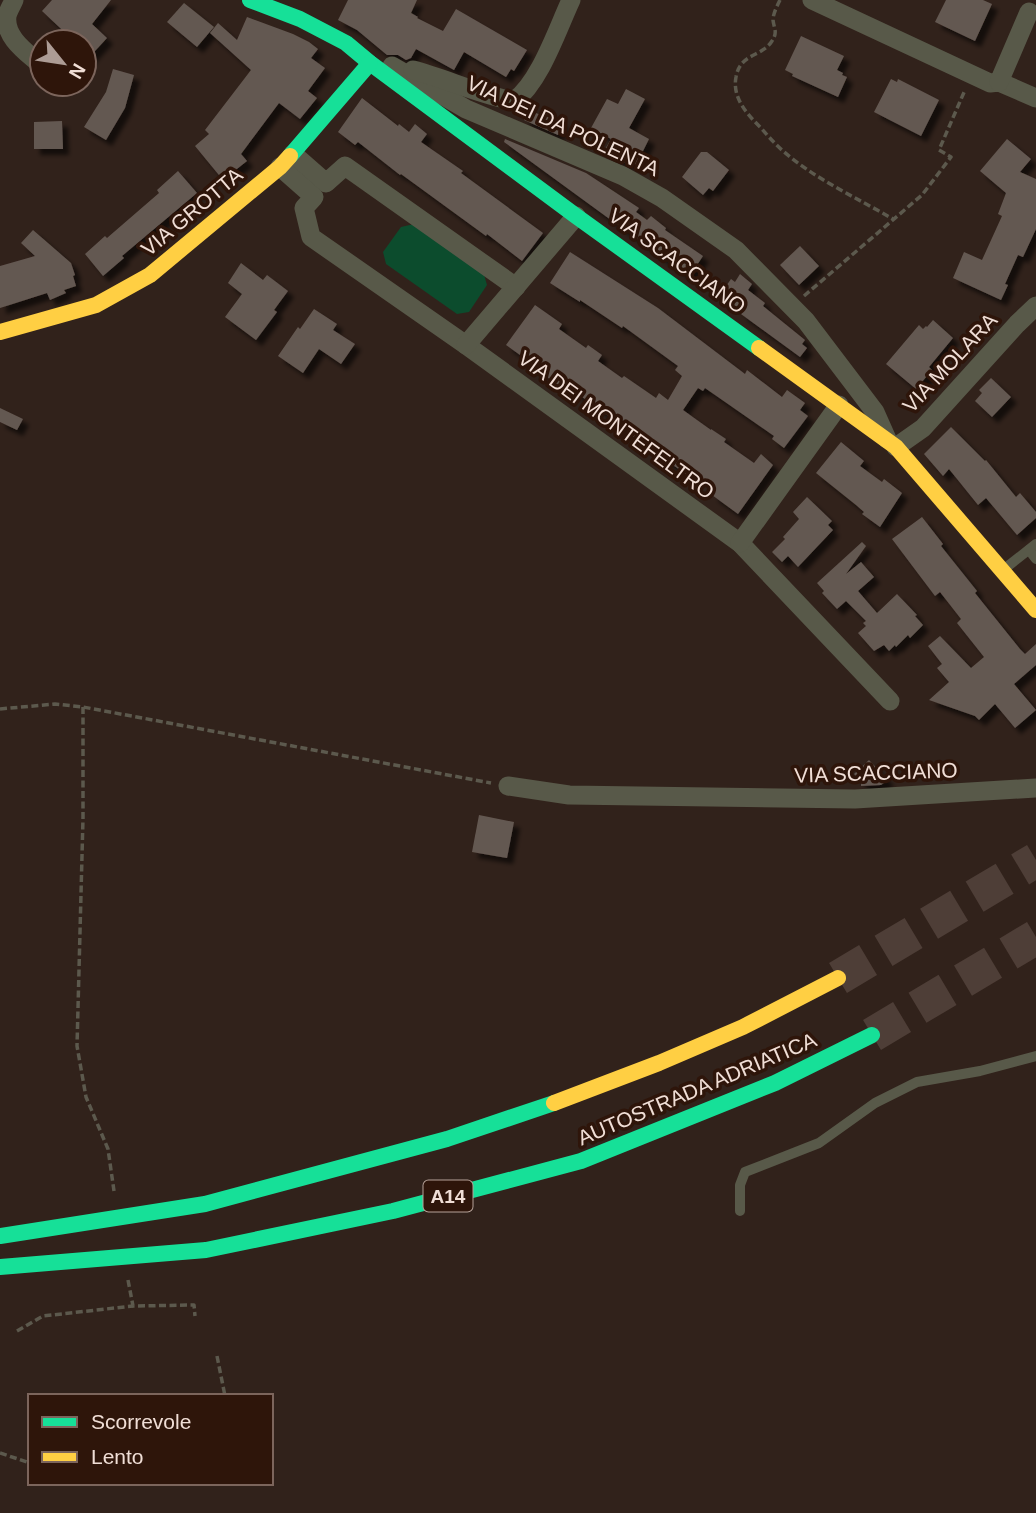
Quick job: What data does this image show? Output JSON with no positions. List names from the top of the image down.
{
  "streets": {
    "main road": [
      "VIA GROTTA",
      "VIA SCACCIANO",
      "AUTOSTRADA ADRIATICA",
      "A14"
    ],
    "street": ["VIA DEI DA POLENTA", "VIA MOLARA", "VIA DEI MONTEFELTRO"]
  },
  "crossings": [
    ["VIA DEI DA POLENTA", "VIA GROTTA"],
    ["VIA DEI DA POLENTA", "VIA SCACCIANO"],
    ["VIA DEI DA POLENTA", "VIA MOLARA"],
    ["VIA GROTTA", "VIA SCACCIANO"],
    ["VIA GROTTA", "VIA DEI MONTEFELTRO"],
    ["VIA SCACCIANO", "VIA MOLARA"]
  ],
  "legend": ["Scorrevole", "Lento"],
  "north": "bottom right"
}
